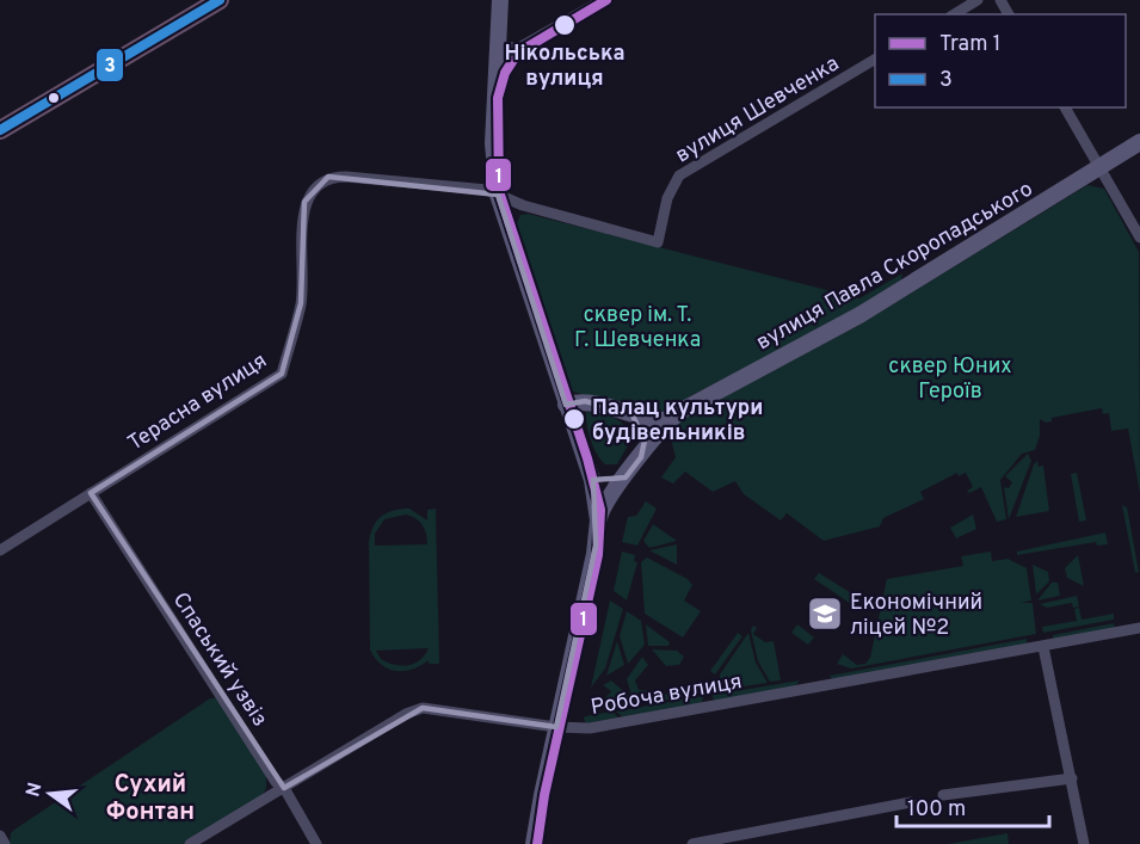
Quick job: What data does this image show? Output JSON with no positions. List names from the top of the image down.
{
  "streets": {
    "street": [
      "вулиця Шевченка",
      "вулиця Павла Скоропадського",
      "Терасна вулиця",
      "Спаський узвіз",
      "Робоча вулиця"
    ]
  },
  "crossings": [
    ["вулиця Шевченка", "Терасна вулиця"],
    ["Терасна вулиця", "Спаський узвіз"],
    ["Спаський узвіз", "Робоча вулиця"]
  ],
  "districts": ["Сухий Фонтан"],
  "parks": ["сквер ім. Т. Г. Шевченка", "сквер Юних Героїв"],
  "places": {
    "other": ["Нікольська вулиця", "Палац культури будівельників"],
    "school or university": ["Економічний ліцей №2"]
  },
  "lines": ["tram line 1", "transit line 3"],
  "legend": ["Tram 1", "3"],
  "scale_bar": "100 m",
  "north": "left"
}
